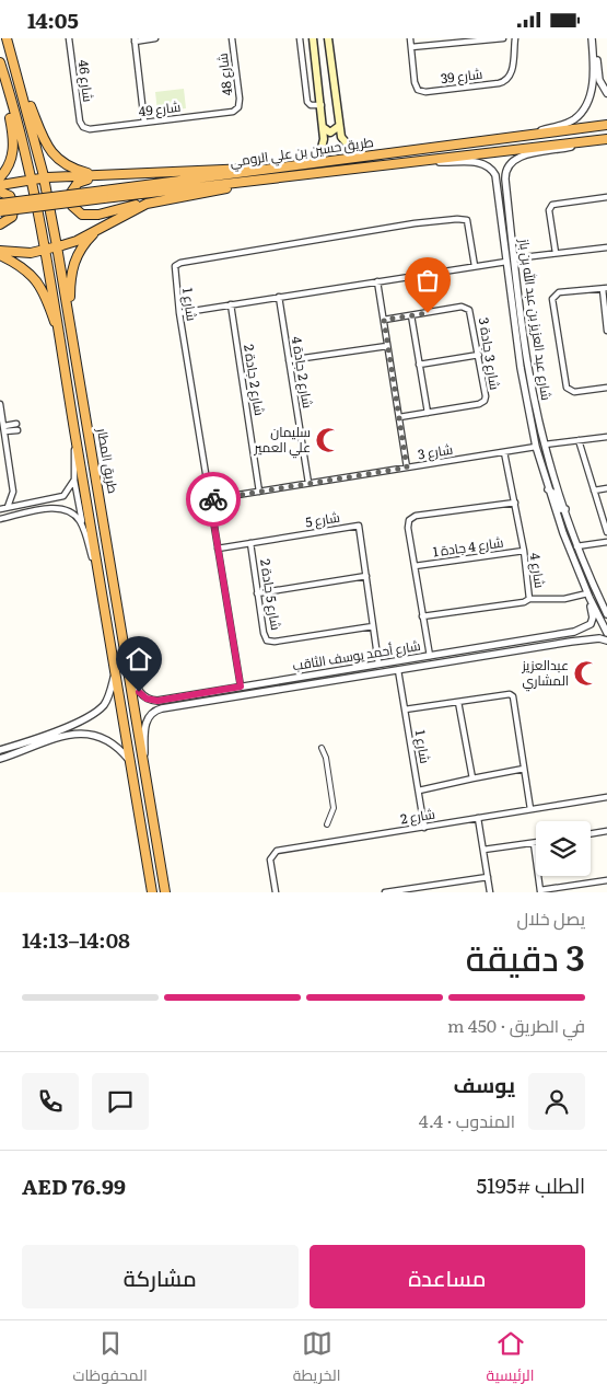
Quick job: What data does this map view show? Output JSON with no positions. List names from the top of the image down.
{
  "streets": {
    "highway": ["طريق حسين بن علي الرومي", "طريق المطار"],
    "street": [
      "شارع 48",
      "شارع 39",
      "شارع 46",
      "شارع 49",
      "شارع 1",
      "شارع عبد العزيز بن عبد الله بن باز",
      "شارع 3 جادة 3",
      "شارع 2 جادة 4",
      "شارع 2 جادة 2",
      "شارع 3",
      "شارع 5",
      "شارع 4 جادة 1",
      "شارع 4",
      "شارع 5 جادة 2",
      "شارع أحمد يوسف الثاقب",
      "شارع 2"
    ]
  },
  "crossings": [
    ["شارع 48", "شارع 49"],
    ["شارع 46", "شارع 49"],
    ["طريق حسين بن علي الرومي", "شارع عبد العزيز بن عبد الله بن باز"],
    ["شارع 1", "شارع 3"],
    ["شارع 1", "شارع 5"],
    ["شارع 1", "شارع أحمد يوسف الثاقب"],
    ["شارع 1", "شارع 2"],
    ["شارع عبد العزيز بن عبد الله بن باز", "شارع 3"],
    ["شارع 2 جادة 4", "شارع 3"],
    ["شارع 2 جادة 2", "شارع 3"],
    ["شارع 3", "شارع 4"],
    ["طريق المطار", "شارع أحمد يوسف الثاقب"],
    ["شارع 5", "شارع 5 جادة 2"],
    ["شارع 5", "شارع أحمد يوسف الثاقب"],
    ["شارع 4 جادة 1", "شارع 4"]
  ],
  "places": {
    "mosque": ["سليمان علي العمير", "عبدالعزيز المشاري"]
  },
  "page": {
    "status": "14:05",
    "heading": ["3 دقيقة", "يصل خلال", "14:08–14:13"],
    "panel": [
      "يوسف",
      "المندوب · 4.4",
      "الطلب #5195",
      "AED 76.99"
    ],
    "bar": "في الطريق · 450 m",
    "buttons": ["مساعدة", "مشاركة"],
    "tabs": ["الرئيسية", "الخريطة", "المحفوظات"]
  }
}
